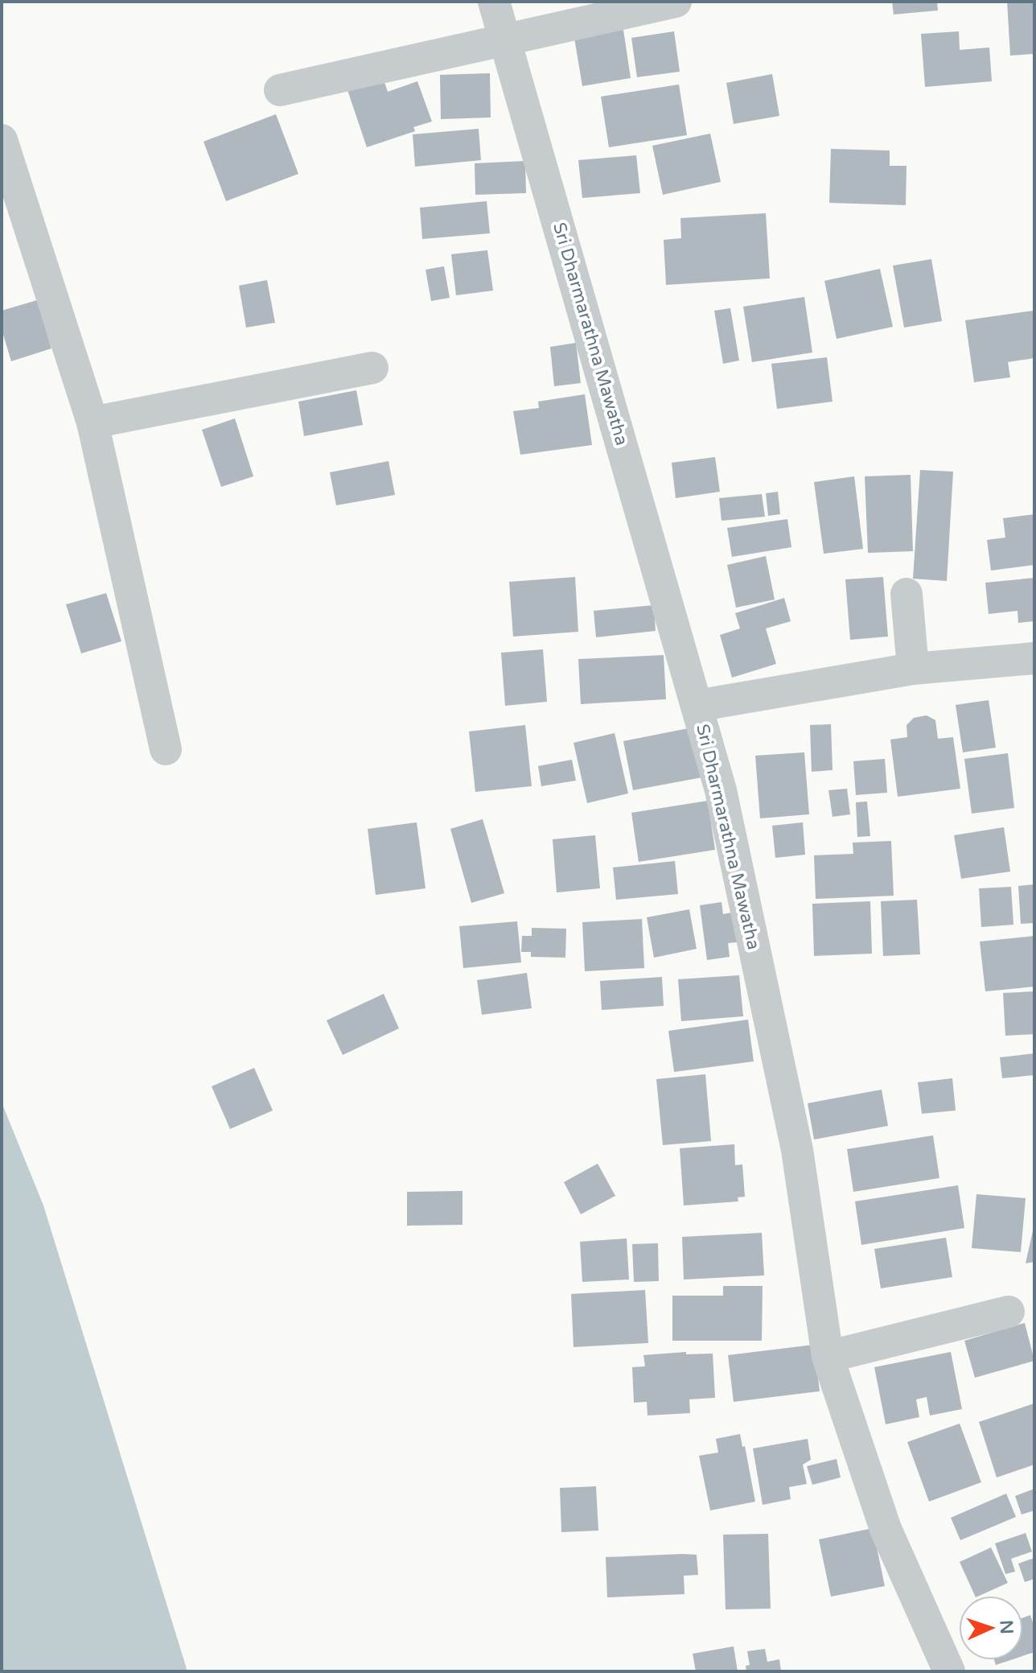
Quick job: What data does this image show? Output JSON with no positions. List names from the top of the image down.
{
  "streets": {
    "street": ["Sri Dharmarathna Mawatha"]
  },
  "north": "right"
}
